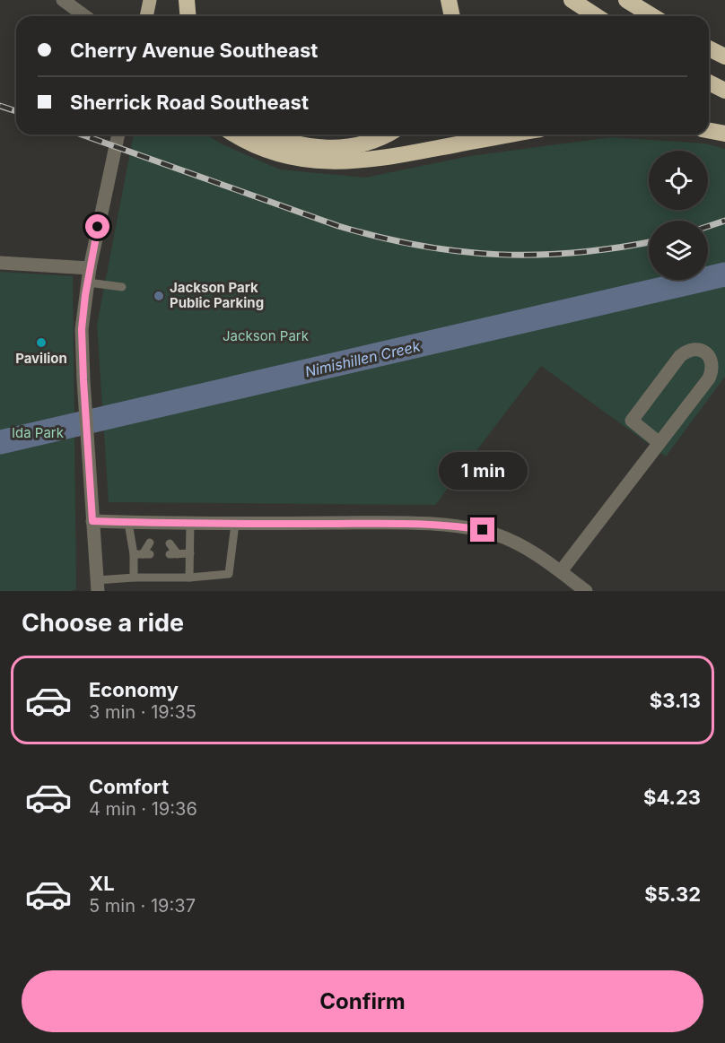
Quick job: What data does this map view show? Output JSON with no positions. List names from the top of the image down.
{
  "water": ["Nimishillen Creek"],
  "parks": ["Jackson Park", "Ida Park"],
  "places": ["Jackson Park Public Parking", "Pavilion"],
  "page": {
    "banner": ["Cherry Avenue Southeast", "Sherrick Road Southeast"],
    "bubble": "1 min",
    "heading": "Choose a ride",
    "list": [
      {
        "name": "Economy",
        "note": "3 min · 19:35",
        "value": "$3.13"
      },
      {
        "name": "Comfort",
        "note": "4 min · 19:36",
        "value": "$4.23"
      },
      {
        "name": "XL",
        "note": "5 min · 19:37",
        "value": "$5.32"
      }
    ],
    "buttons": "Confirm"
  }
}
